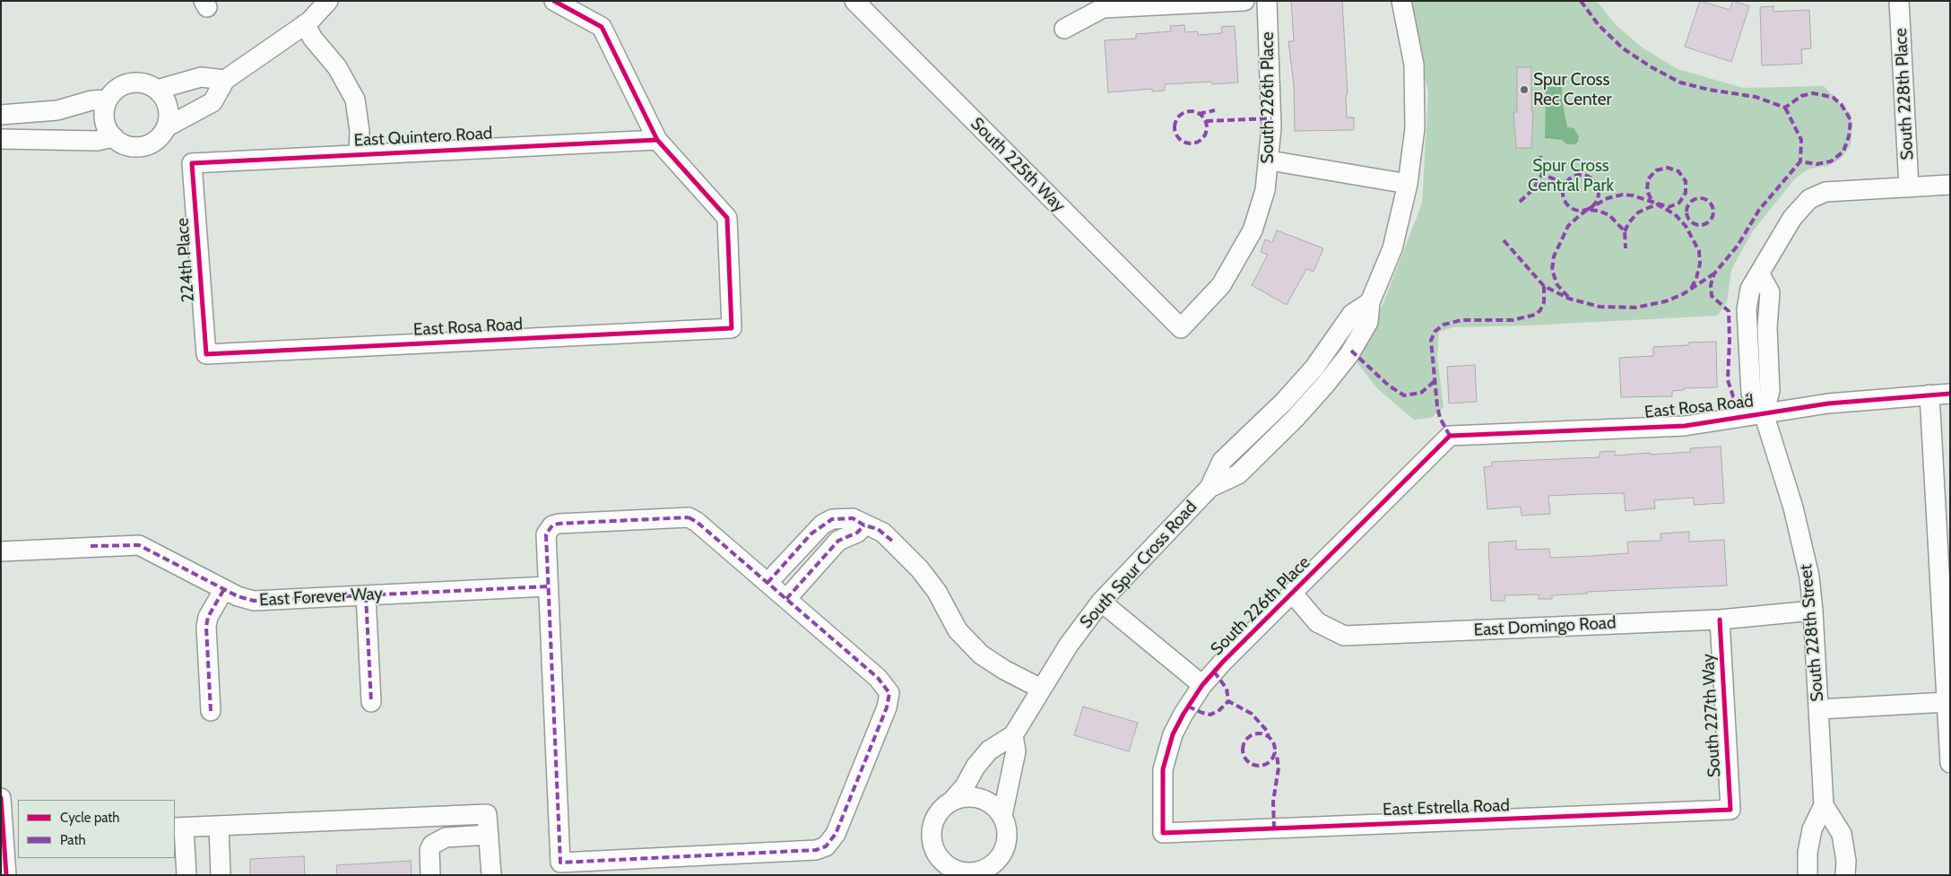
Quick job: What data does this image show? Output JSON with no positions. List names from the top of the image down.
{
  "streets": {
    "street": [
      "South 228th Place",
      "South 226th Place",
      "East Quintero Road",
      "South 225th Way",
      "224th Place",
      "East Rosa Road",
      "South Spur Cross Road",
      "East Forever Way",
      "East Domingo Road",
      "South 228th Street",
      "South 227th Way",
      "East Estrella Road"
    ]
  },
  "crossings": [
    ["South 228th Place", "South 228th Street"],
    ["South 226th Place", "South 225th Way"],
    ["South 226th Place", "East Rosa Road"],
    ["South 226th Place", "East Domingo Road"],
    ["South 226th Place", "East Estrella Road"],
    ["East Quintero Road", "224th Place"],
    ["East Quintero Road", "East Rosa Road"],
    ["224th Place", "East Rosa Road"],
    ["East Rosa Road", "South 228th Street"],
    ["East Domingo Road", "South 228th Street"],
    ["East Domingo Road", "South 227th Way"],
    ["South 227th Way", "East Estrella Road"]
  ],
  "parks": ["Spur Cross Central Park"],
  "places": ["Spur Cross Rec Center"],
  "legend": ["Cycle path", "Path"]
}
